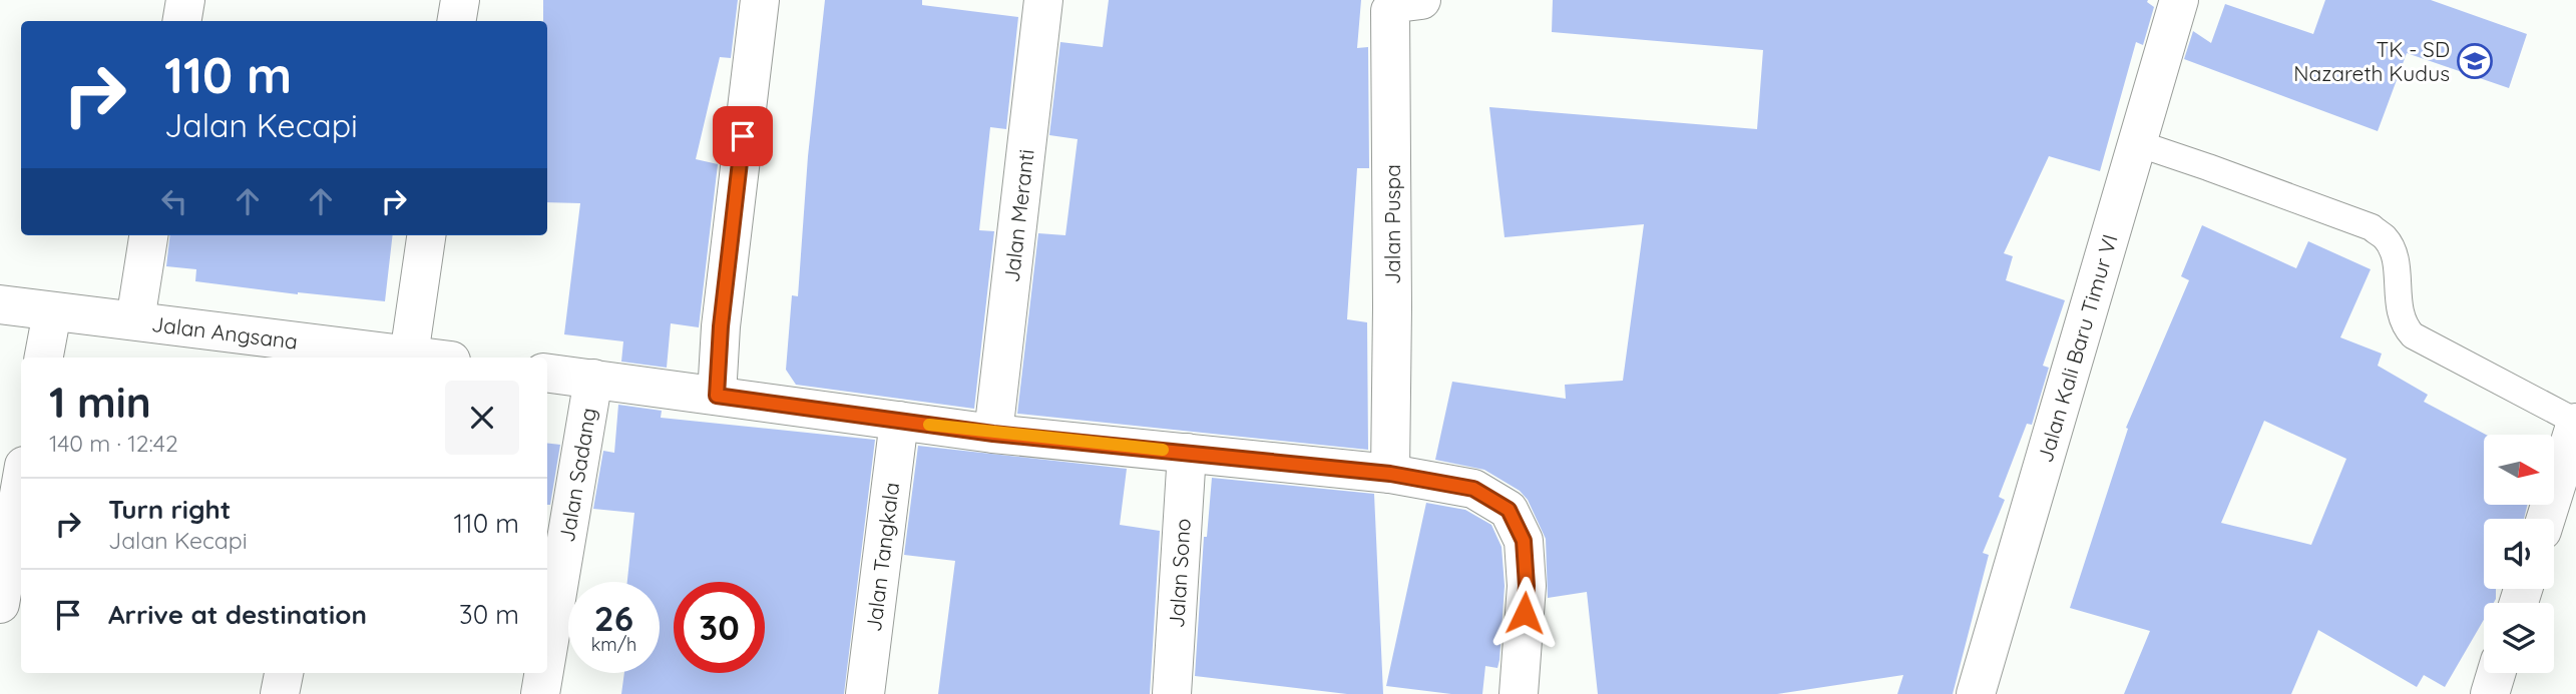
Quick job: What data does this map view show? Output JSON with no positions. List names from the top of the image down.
{
  "streets": {
    "street": [
      "Jalan Meranti",
      "Jalan Puspa",
      "Jalan Angsana",
      "Jalan Kali Baru Timur VI",
      "Jalan Sadang",
      "Jalan Tangkala",
      "Jalan Sono"
    ]
  },
  "places": {
    "school or university": ["TK - SD Nazareth Kudus"]
  },
  "north": "right",
  "page": {
    "turn": ["110 m", "Jalan Kecapi"],
    "heading": ["1 min", "140 m · 12:42"],
    "list": [
      {
        "name": "Turn right",
        "note": "Jalan Kecapi",
        "value": "110 m"
      },
      {
        "name": "Arrive at destination",
        "value": "30 m"
      }
    ],
    "speed": "26 km/h",
    "limit": "30"
  }
}
